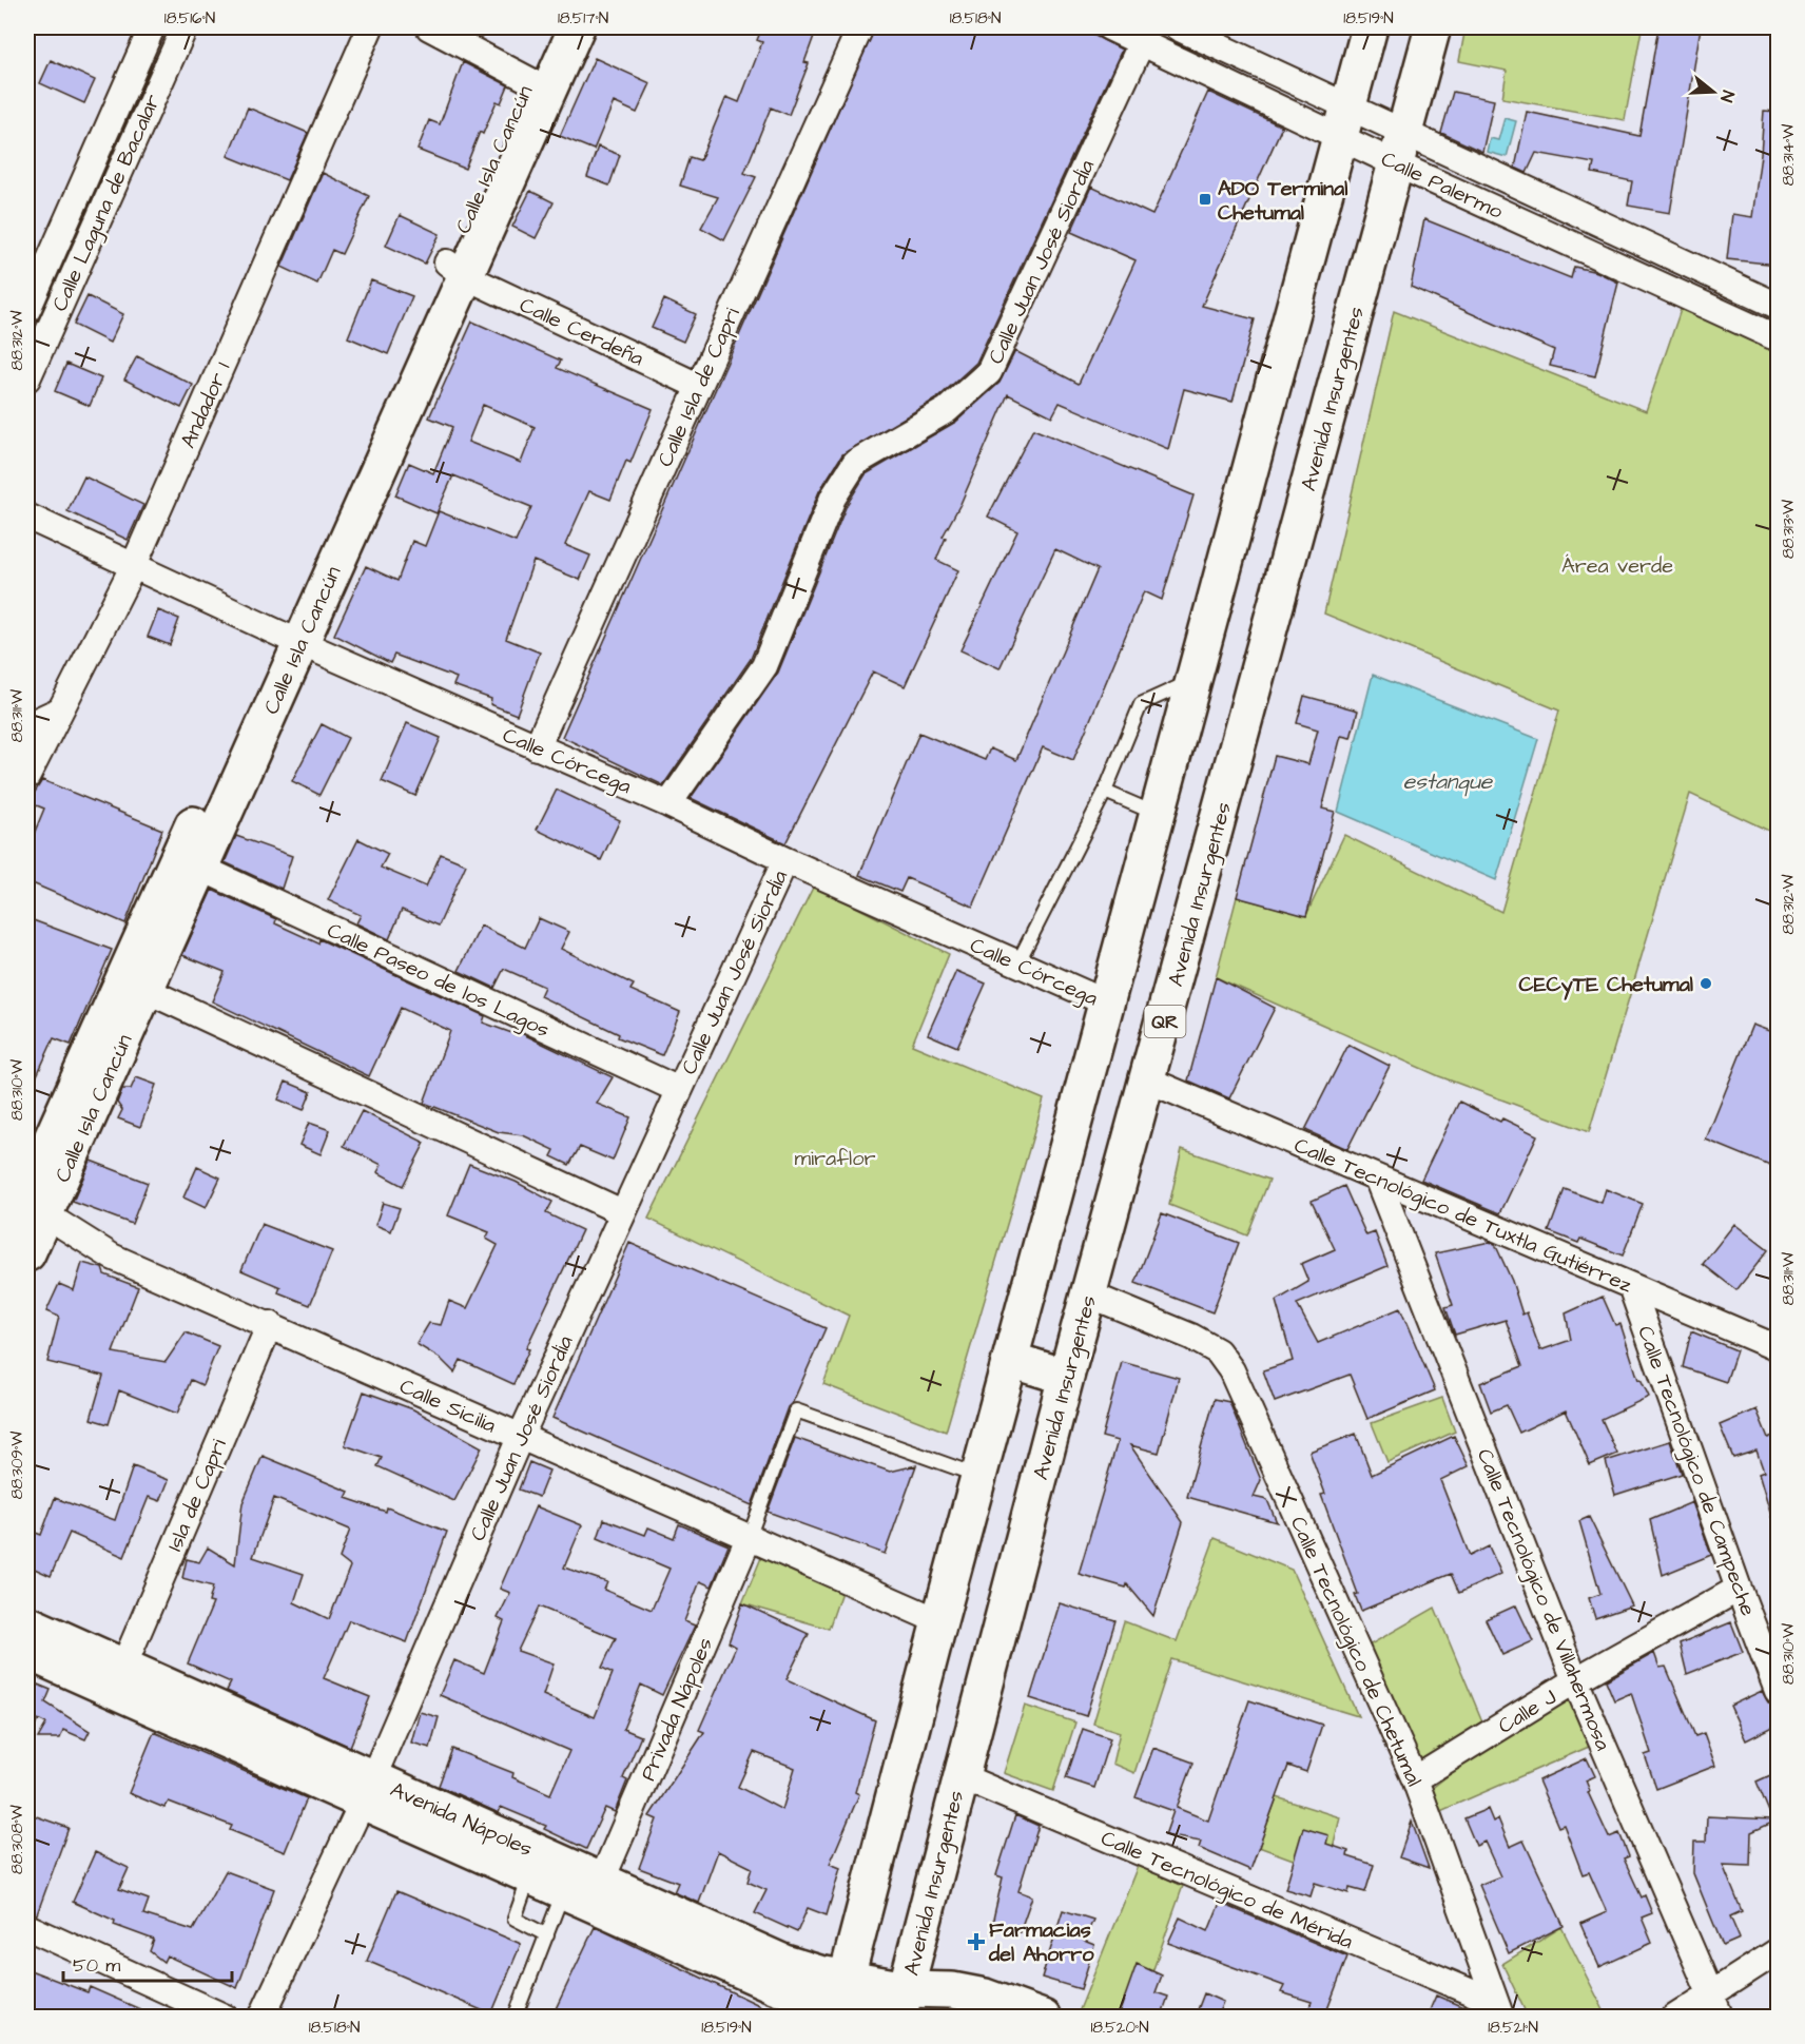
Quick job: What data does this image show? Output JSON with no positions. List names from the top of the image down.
{
  "streets": {
    "main road": [
      "Calle Isla Cancún",
      "Avenida Insurgentes",
      "QR",
      "Avenida Nápoles"
    ],
    "street": [
      "Calle Palermo",
      "Calle Laguna de Bacalar",
      "Calle Juan José Siordia",
      "Calle Cerdeña",
      "Calle Isla de Capri",
      "Andador 1",
      "Calle Córcega",
      "Calle Paseo de los Lagos",
      "Calle Tecnológico de Tuxtla Gutiérrez",
      "Calle Sicilia",
      "Calle Tecnológico de Campeche",
      "Isla de Capri",
      "Calle Tecnológico de Villahermosa",
      "Calle Tecnológico de Chetumal",
      "Privada Nápoles",
      "Calle J",
      "Calle Tecnológico de Mérida"
    ]
  },
  "crossings": [
    ["Calle Isla Cancún", "Calle Cerdeña"],
    ["Calle Isla Cancún", "Calle Córcega"],
    ["Calle Isla Cancún", "Calle Paseo de los Lagos"],
    ["Calle Isla Cancún", "Calle Sicilia"],
    ["Calle Palermo", "Calle Juan José Siordia"],
    ["Calle Palermo", "Avenida Insurgentes"],
    ["Calle Juan José Siordia", "Calle Córcega"],
    ["Calle Juan José Siordia", "Calle Paseo de los Lagos"],
    ["Calle Juan José Siordia", "Calle Sicilia"],
    ["Calle Juan José Siordia", "Avenida Nápoles"],
    ["Calle Cerdeña", "Calle Isla de Capri"],
    ["Calle Isla de Capri", "Calle Córcega"],
    ["Avenida Insurgentes", "Calle Tecnológico de Tuxtla Gutiérrez"],
    ["Avenida Insurgentes", "Calle Tecnológico de Chetumal"],
    ["Avenida Insurgentes", "Avenida Nápoles"],
    ["Avenida Insurgentes", "Calle Tecnológico de Mérida"],
    ["Andador 1", "Calle Córcega"],
    ["Calle Tecnológico de Tuxtla Gutiérrez", "Calle Tecnológico de Campeche"],
    ["Calle Tecnológico de Tuxtla Gutiérrez", "Calle Tecnológico de Villahermosa"],
    ["Calle Sicilia", "Isla de Capri"],
    ["Calle Sicilia", "Privada Nápoles"],
    ["Calle Tecnológico de Campeche", "Calle J"],
    ["Isla de Capri", "Avenida Nápoles"],
    ["Calle Tecnológico de Villahermosa", "Calle J"],
    ["Calle Tecnológico de Chetumal", "Calle J"],
    ["Calle Tecnológico de Chetumal", "Calle Tecnológico de Mérida"],
    ["Privada Nápoles", "Avenida Nápoles"]
  ],
  "water": ["estanque"],
  "parks": ["Área verde", "miraflor"],
  "places": {
    "transit": ["ADO Terminal Chetumal"],
    "other": ["CECyTE Chetumal"],
    "health": ["Farmacias del Ahorro"]
  },
  "scale_bar": "50 m",
  "north": "right",
  "coordinates": [
    "18.516°N",
    "18.517°N",
    "18.518°N",
    "18.519°N",
    "88.314°W",
    "88.312°W",
    "88.313°W",
    "88.311°W",
    "88.310°W",
    "88.309°W",
    "88.308°W",
    "18.520°N",
    "18.521°N"
  ]
}
